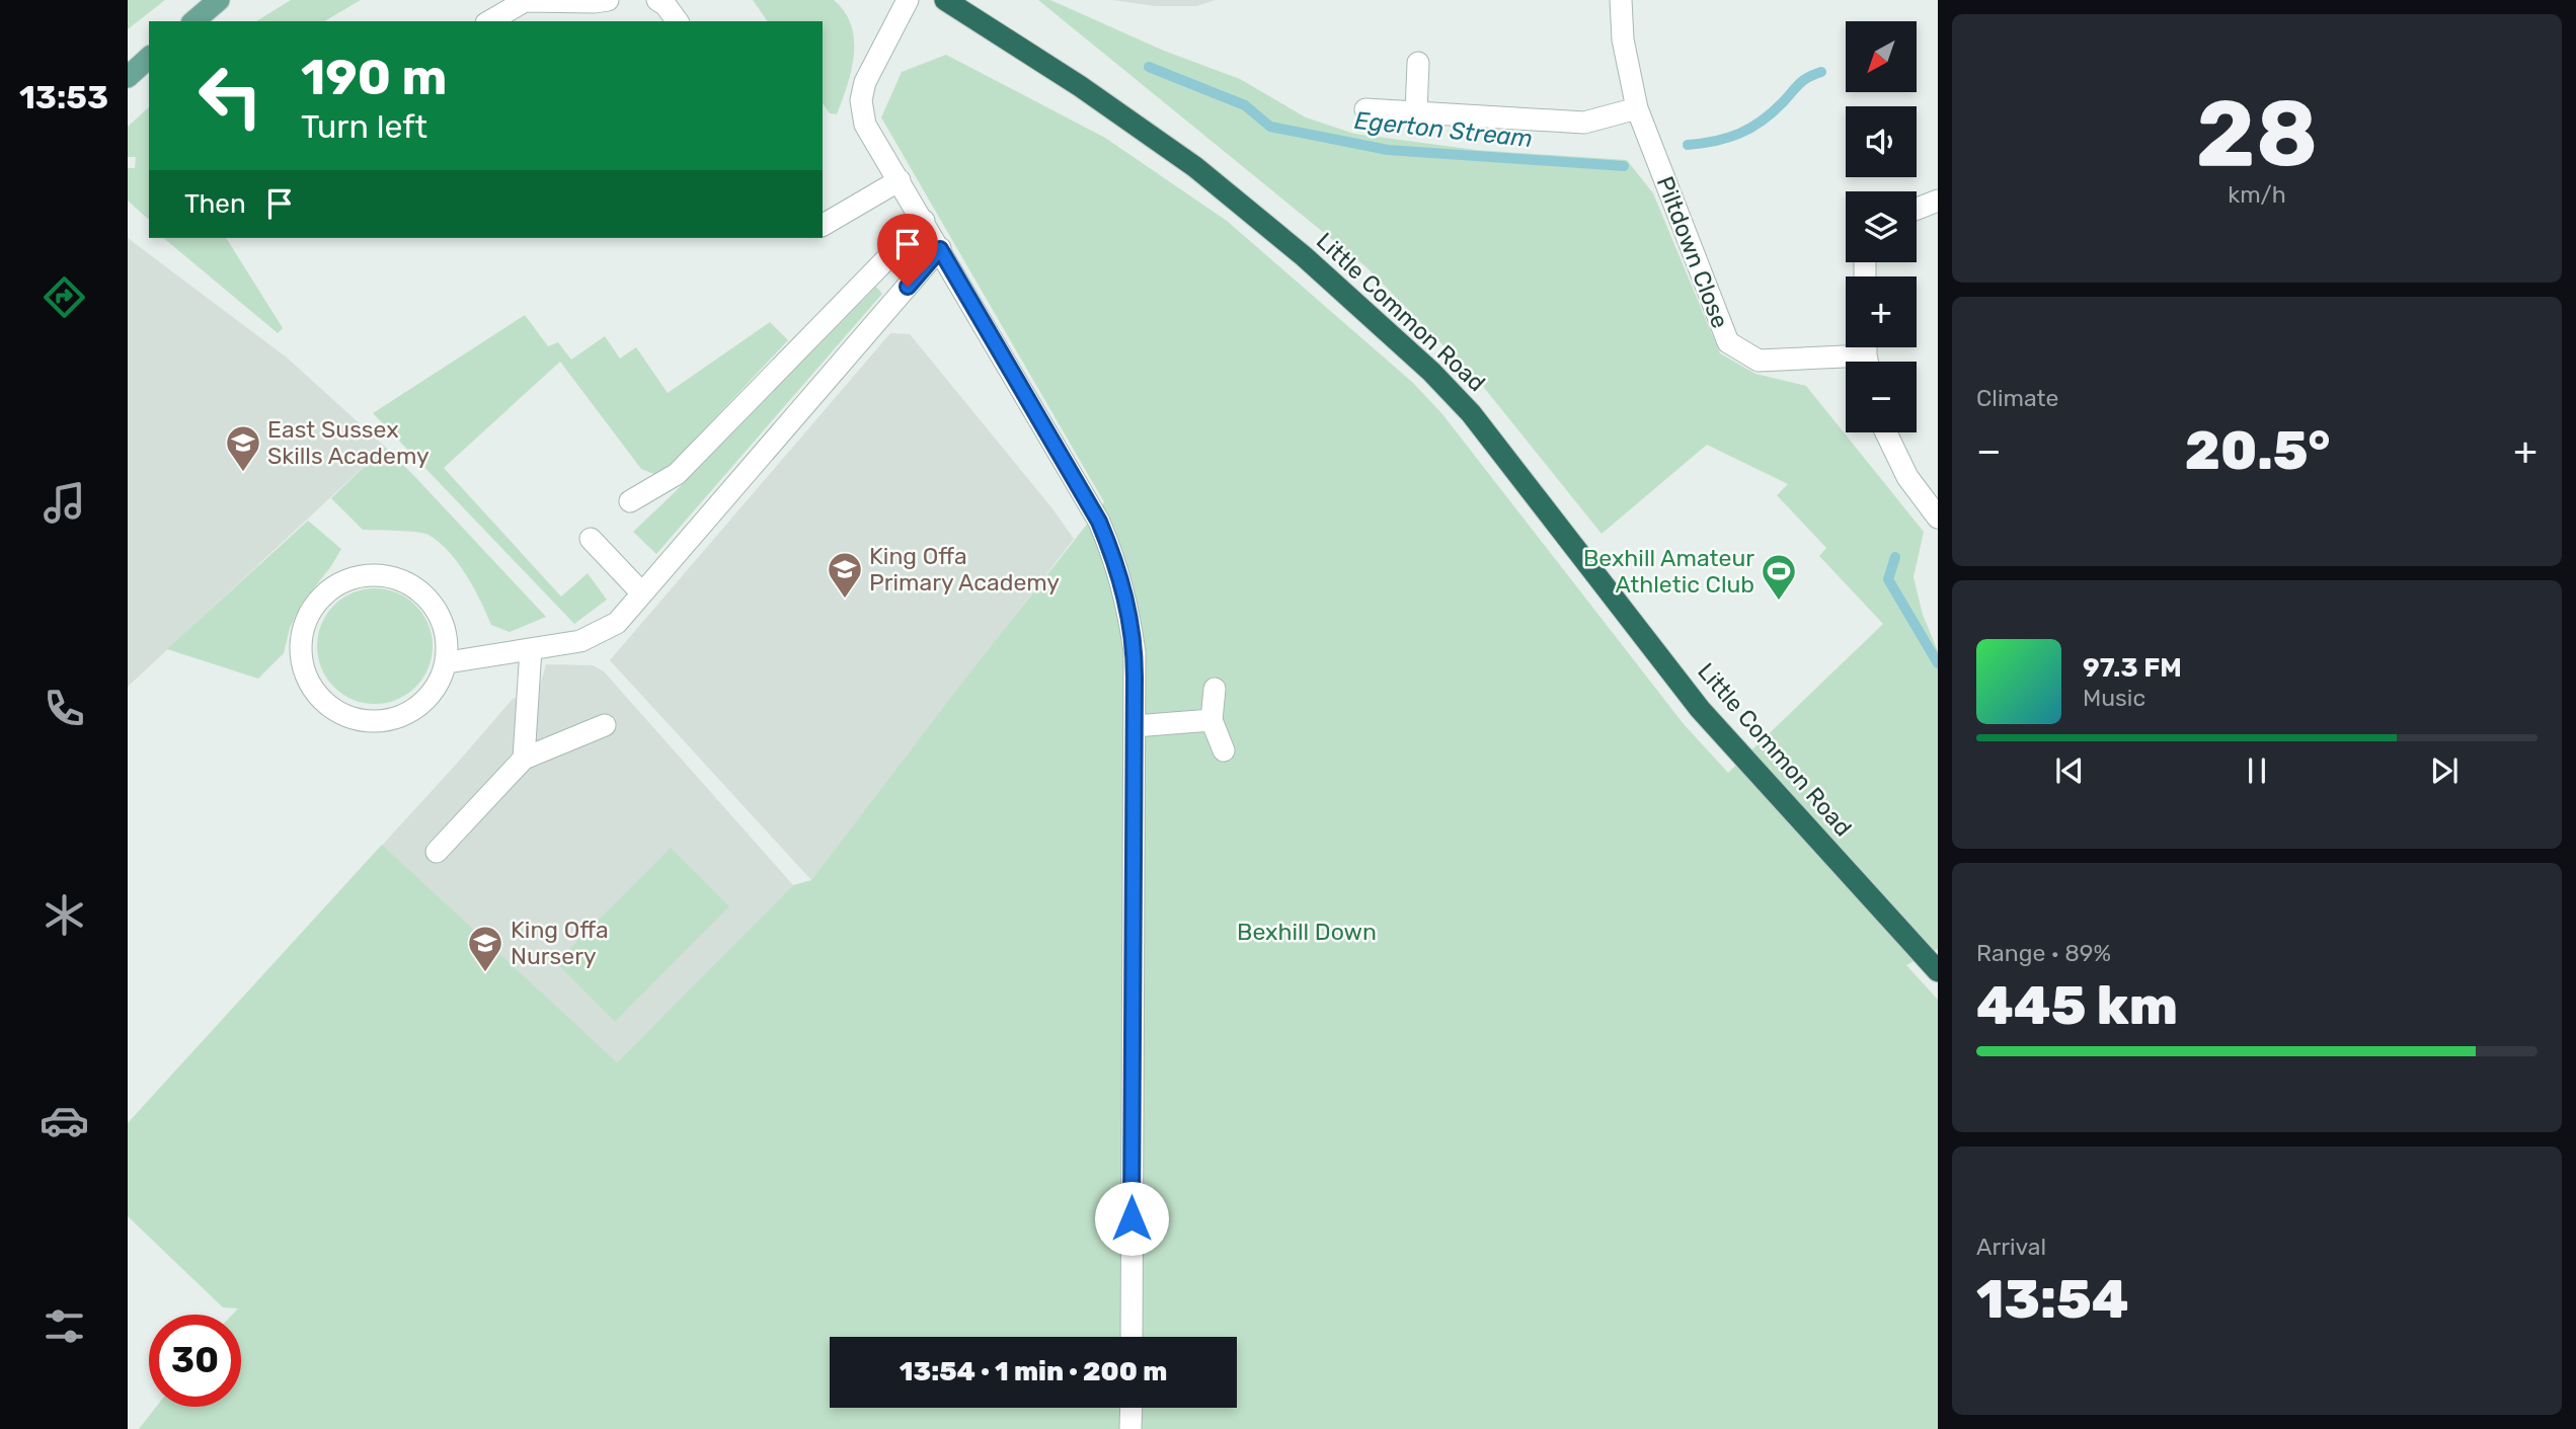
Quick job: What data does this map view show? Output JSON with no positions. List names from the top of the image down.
{
  "streets": {
    "highway": ["Little Common Road"],
    "street": ["Piltdown Close"]
  },
  "water": ["Egerton Stream"],
  "parks": ["Bexhill Down"],
  "places": {
    "school or university": ["East Sussex Skills Academy", "King Offa Primary Academy", "King Offa Nursery"],
    "sports": ["Bexhill Amateur Athletic Club"]
  },
  "north": "bottom left",
  "page": {
    "tabs": "13:53",
    "tile": [
      ["28", "km/h"],
      "Climate",
      ["Range · 89%", "445 km"],
      ["Arrival", "13:54"]
    ],
    "map_buttons": ["+", "−"],
    "turn": ["190 m", "Turn left"],
    "then": "Then",
    "heat": ["−", "20.5°", "+"],
    "song": ["97.3 FM", "Music"],
    "limit": "30",
    "trip": "13:54 · 1 min · 200 m"
  }
}
